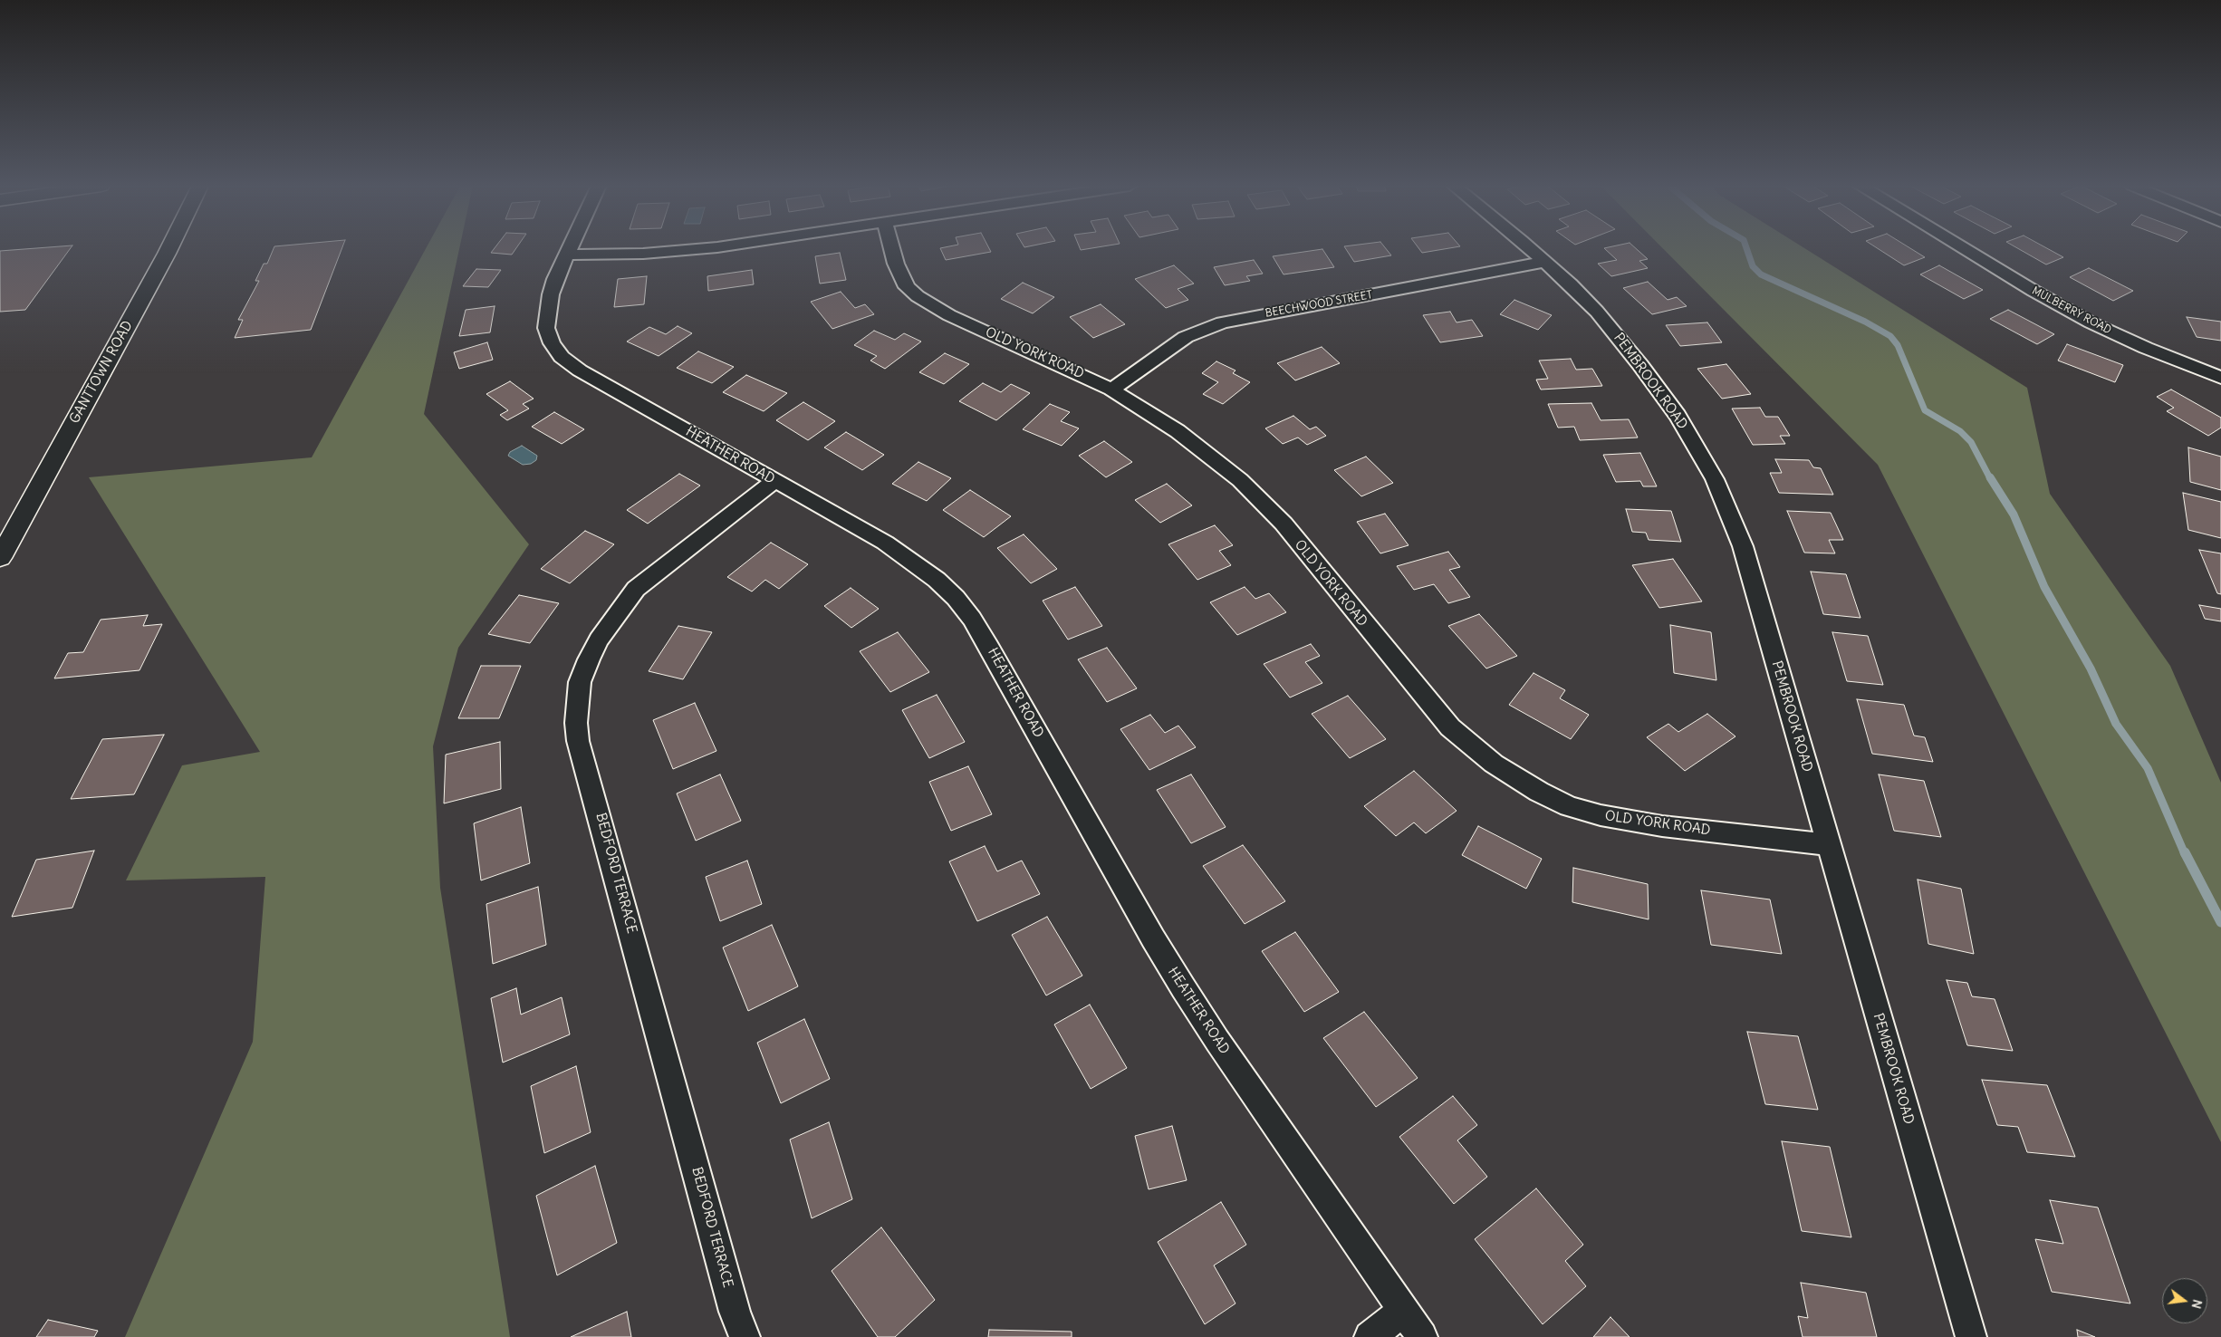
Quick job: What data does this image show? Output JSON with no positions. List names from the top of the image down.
{
  "streets": {
    "street": [
      "BEECHWOOD STREET",
      "MULBERRY ROAD",
      "OLD YORK ROAD",
      "GANTTOWN ROAD",
      "PEMBROOK ROAD",
      "HEATHER ROAD",
      "BEDFORD TERRACE"
    ]
  },
  "crossings": [
    ["BEECHWOOD STREET", "OLD YORK ROAD"],
    ["BEECHWOOD STREET", "PEMBROOK ROAD"],
    ["OLD YORK ROAD", "PEMBROOK ROAD"],
    ["HEATHER ROAD", "BEDFORD TERRACE"]
  ],
  "north": "right"
}
